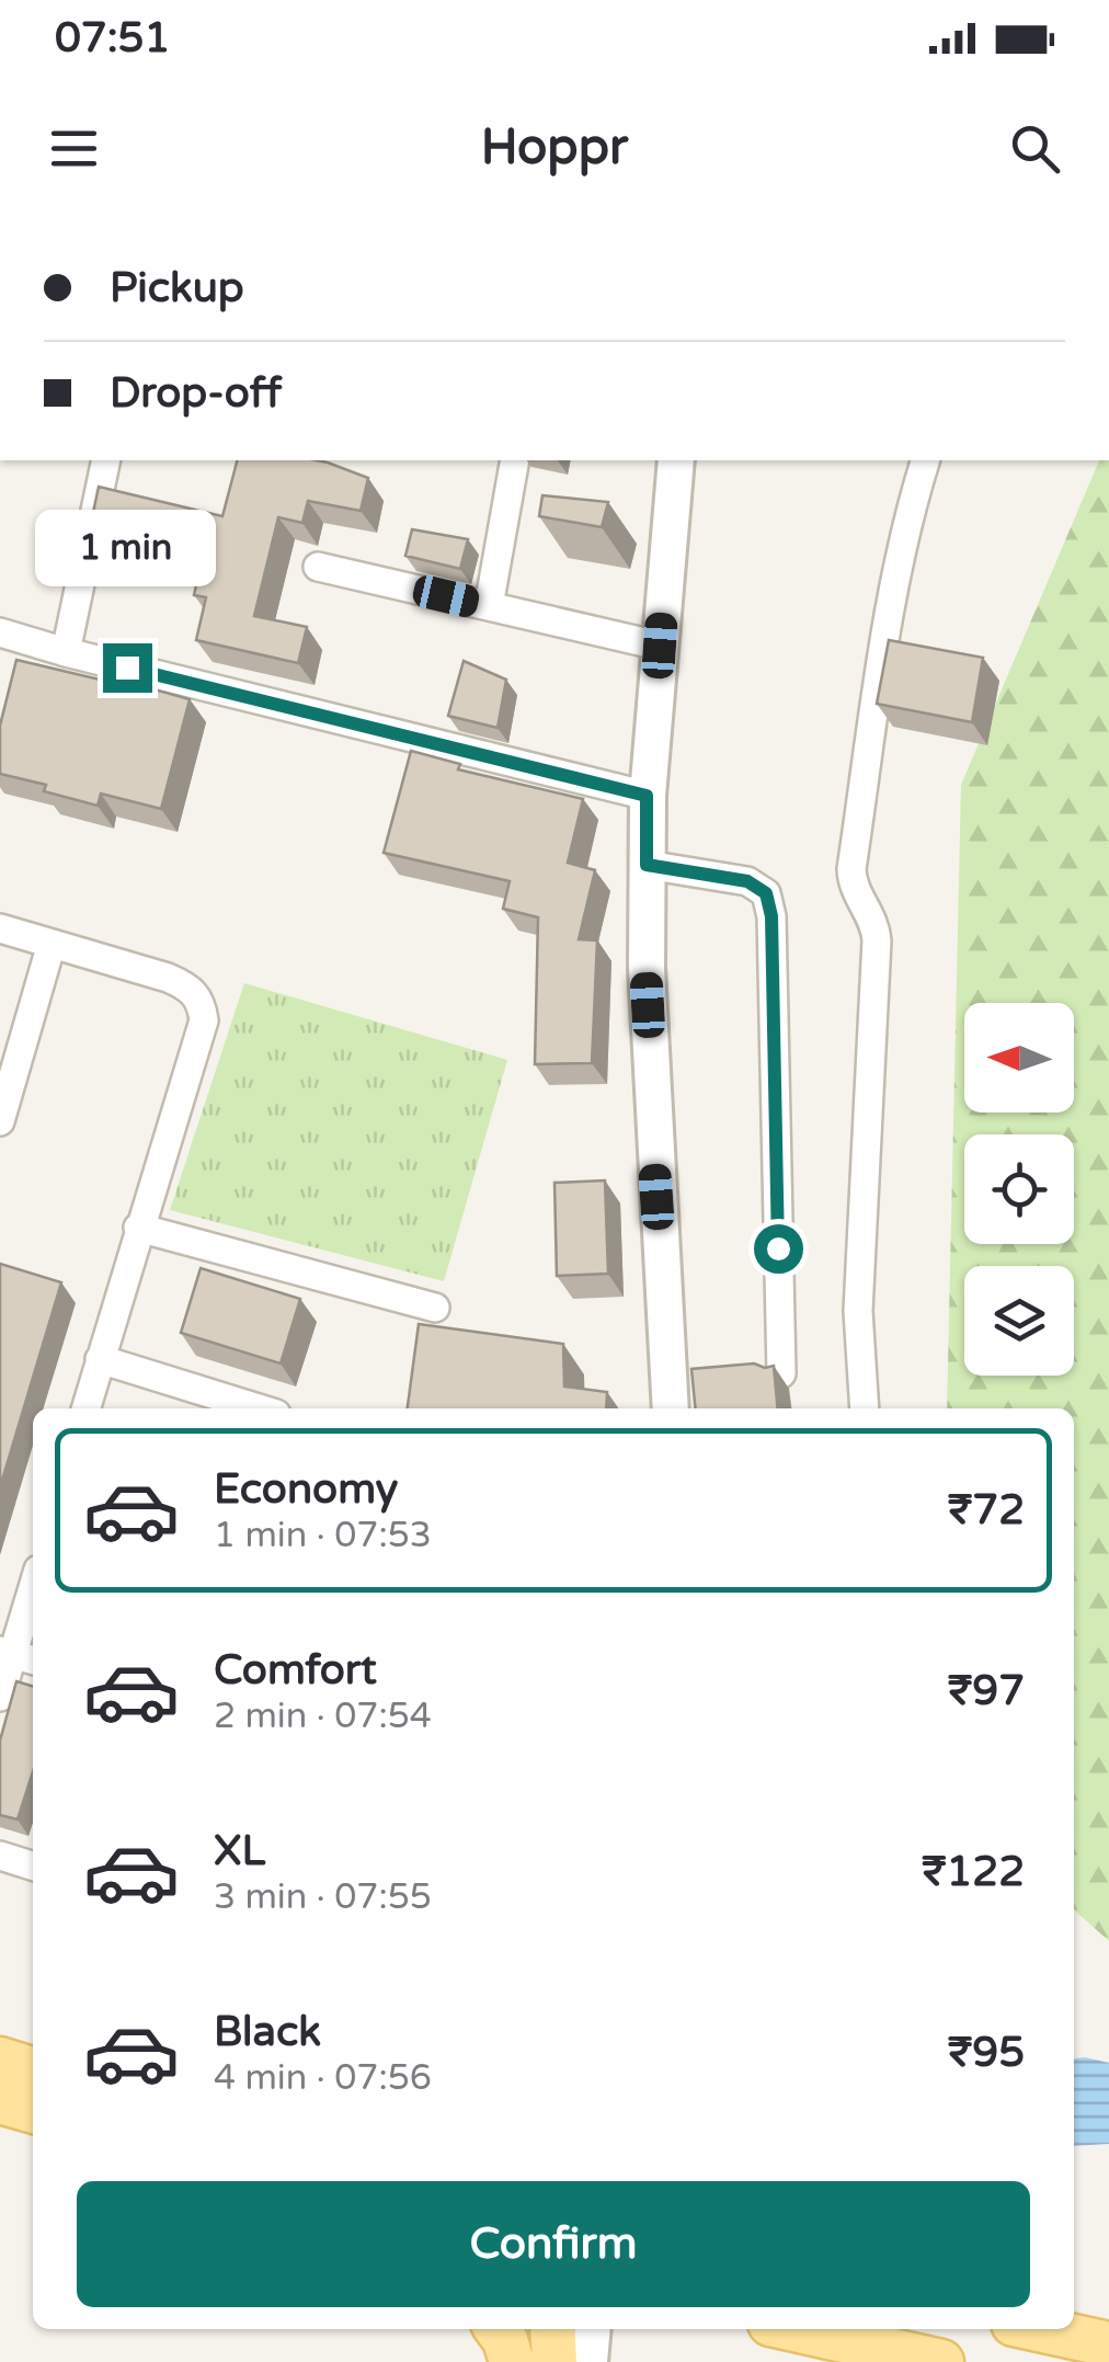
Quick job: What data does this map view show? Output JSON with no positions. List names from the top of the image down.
{
  "north": "left",
  "page": {
    "status": "07:51",
    "header": "Hoppr",
    "banner": ["Pickup", "Drop-off"],
    "bubble": "1 min",
    "list": [
      {
        "name": "Economy",
        "note": "1 min · 07:53",
        "value": "₹72"
      },
      {
        "name": "Comfort",
        "note": "2 min · 07:54",
        "value": "₹97"
      },
      {
        "name": "XL",
        "note": "3 min · 07:55",
        "value": "₹122"
      },
      {
        "name": "Black",
        "note": "4 min · 07:56",
        "value": "₹95"
      }
    ],
    "buttons": "Confirm"
  }
}
